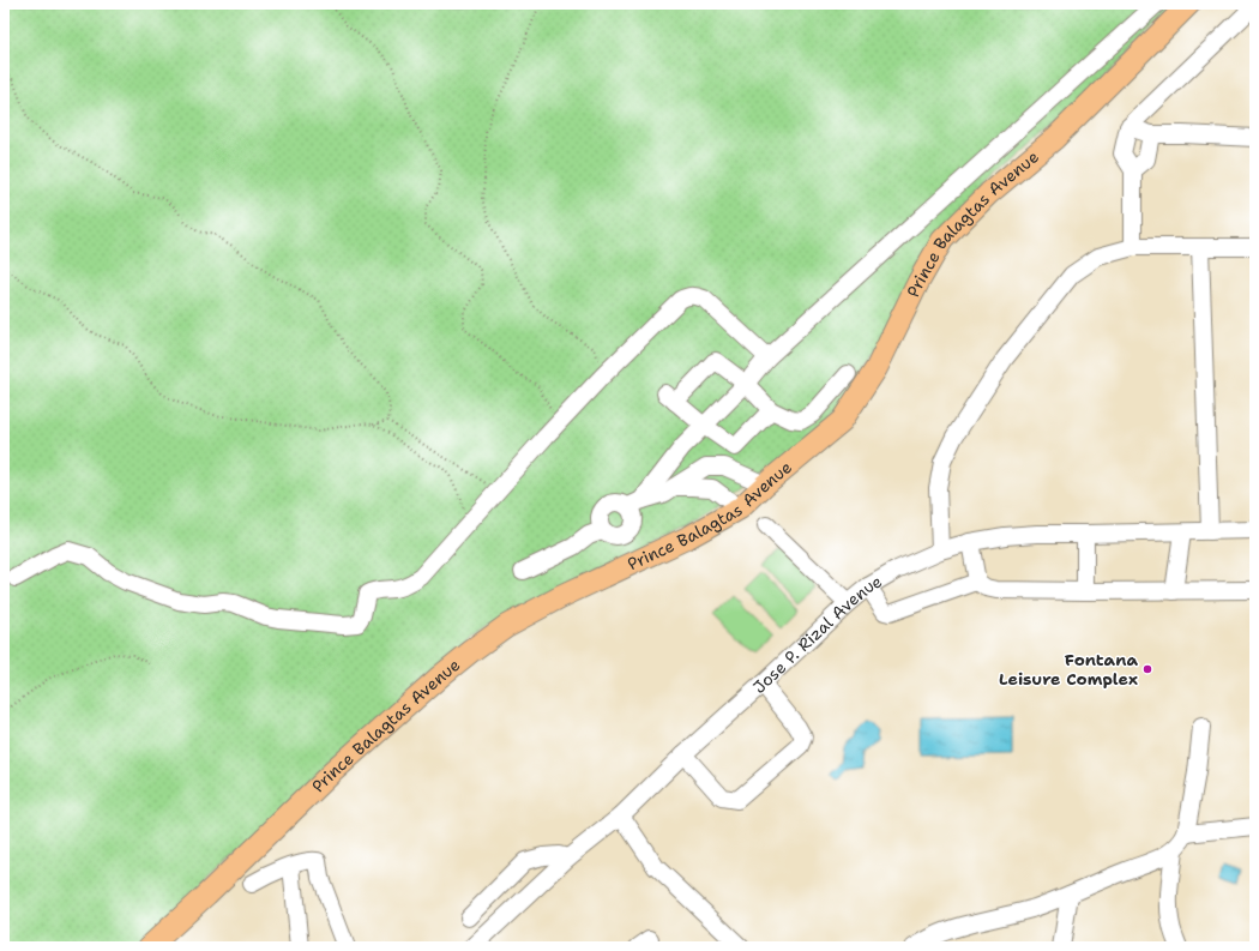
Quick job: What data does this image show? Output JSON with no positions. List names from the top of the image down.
{
  "streets": {
    "main road": ["Prince Balagtas Avenue"],
    "street": ["Jose P. Rizal Avenue"]
  },
  "places": ["Fontana Leisure Complex"]
}
